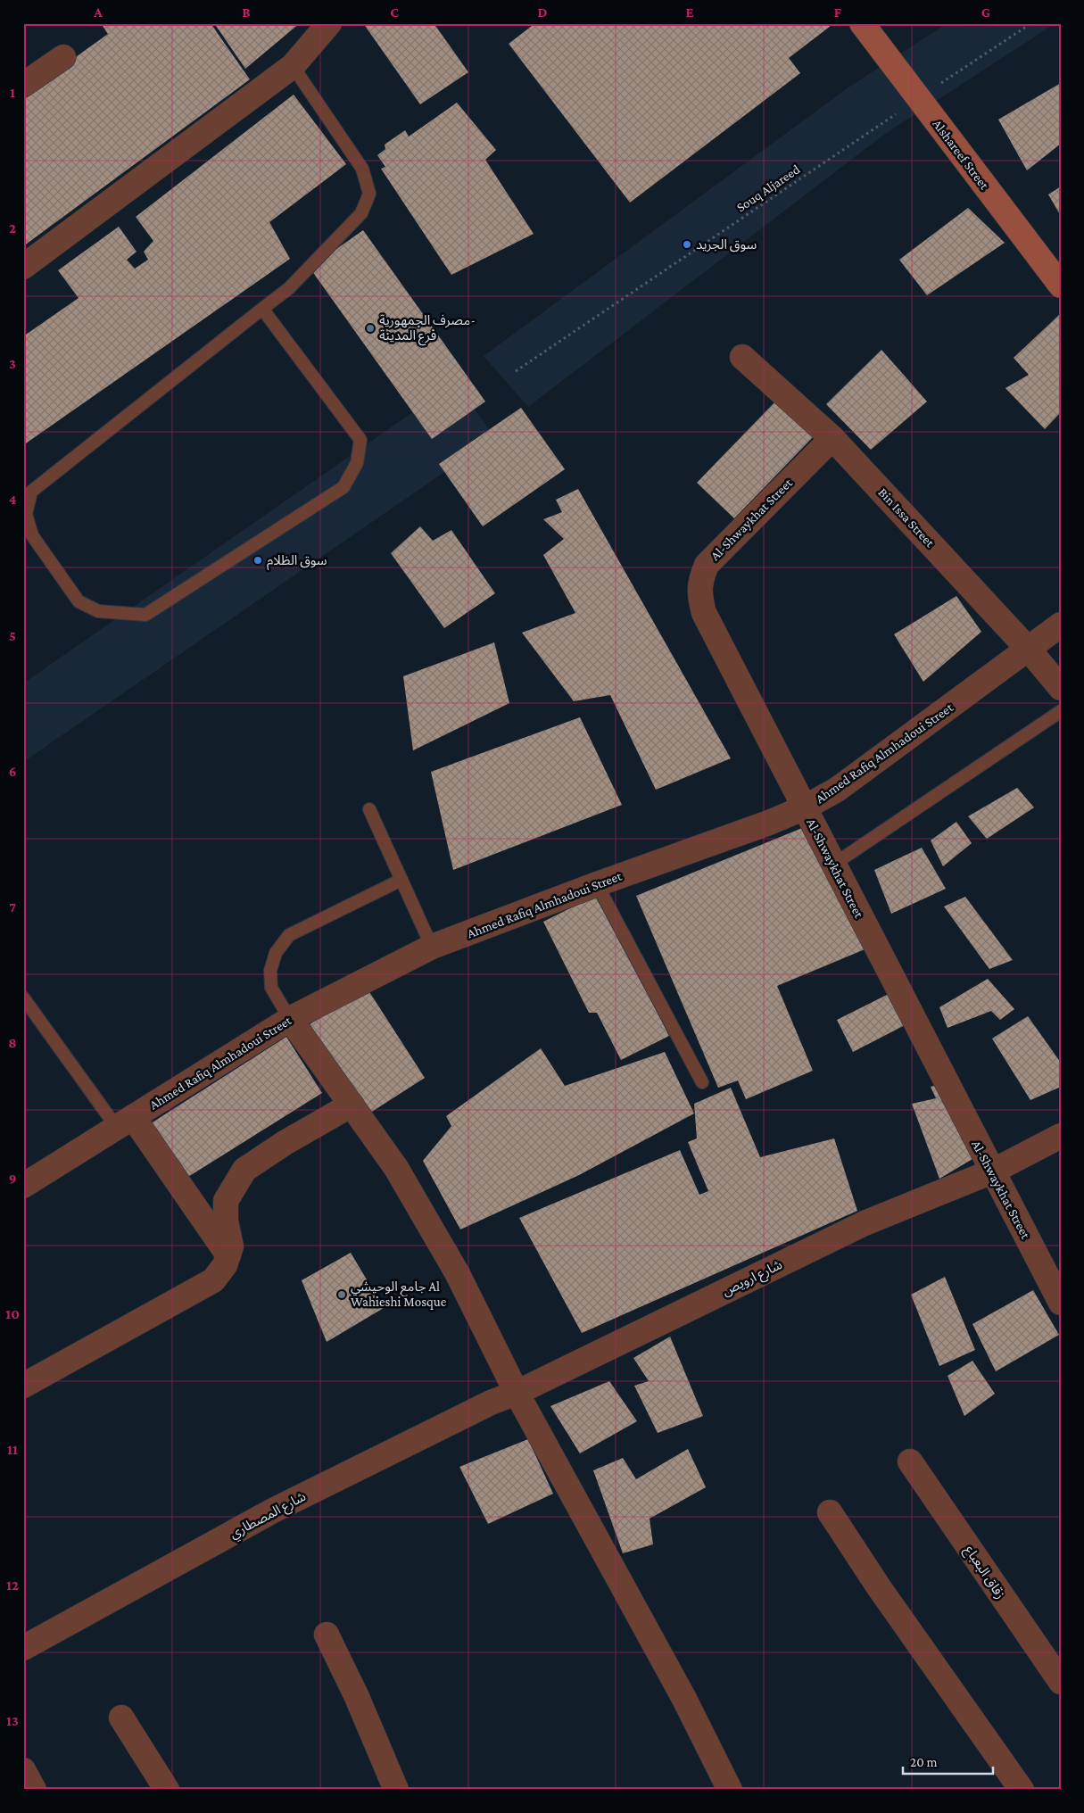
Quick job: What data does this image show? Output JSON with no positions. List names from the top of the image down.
{
  "streets": {
    "street": [
      "Alshareef Street",
      "Bin Issa Street",
      "Al-Shwaykhat Street",
      "Ahmed Rafiq Almhadoui Street",
      "شارع ارويص",
      "شارع المصطاري",
      "زقاق البعباع"
    ],
    "path": ["Souq Aljareed"]
  },
  "crossings": [
    ["Alshareef Street", "Souq Aljareed"],
    ["Bin Issa Street", "Al-Shwaykhat Street"],
    ["Bin Issa Street", "Ahmed Rafiq Almhadoui Street"],
    ["Al-Shwaykhat Street", "Ahmed Rafiq Almhadoui Street"],
    ["Al-Shwaykhat Street", "شارع ارويص"],
    ["شارع ارويص", "شارع المصطاري"]
  ],
  "places": [
    "سوق الجريد",
    "مصرف الجمهورية- فرع المدينة",
    "سوق الظلام",
    "جامع الوحيشي Al Wahieshi Mosque"
  ],
  "scale_bar": "20 m",
  "grid": {
    "columns": [
      "A",
      "B",
      "C",
      "D",
      "E",
      "F",
      "G"
    ],
    "rows": [
      "1",
      "2",
      "3",
      "4",
      "5",
      "6",
      "7",
      "8",
      "9",
      "10",
      "11",
      "12",
      "13"
    ]
  }
}
